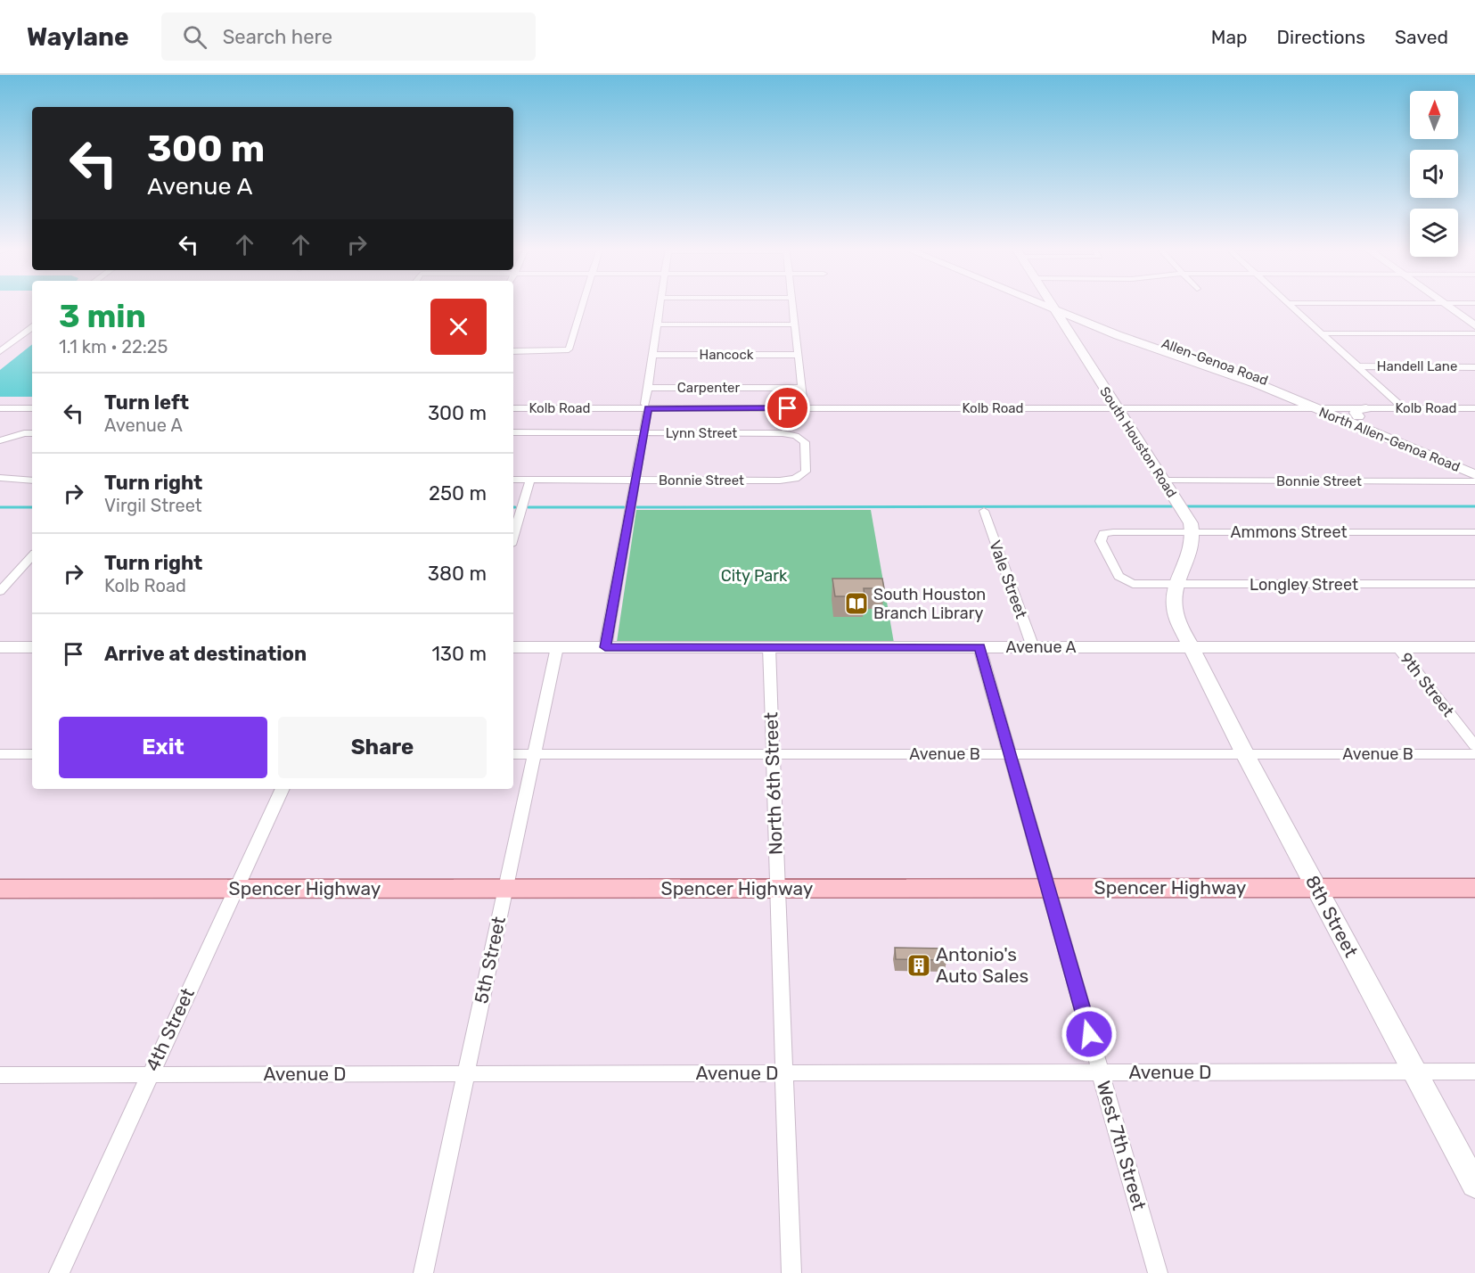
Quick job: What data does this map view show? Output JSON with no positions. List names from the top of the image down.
{
  "streets": {
    "main road": ["Spencer Highway"],
    "street": [
      "Hancock",
      "Allen-Genoa Road",
      "Handell Lane",
      "Carpenter",
      "Kolb Road",
      "Lynn Street",
      "North Allen-Genoa Road",
      "South Houston Road",
      "Bonnie Street",
      "Ammons Street",
      "Vale Street",
      "Longley Street",
      "Avenue A",
      "9th Street",
      "Avenue B",
      "North 6th Street",
      "8th Street",
      "5th Street",
      "4th Street",
      "Avenue D",
      "West 7th Street"
    ]
  },
  "crossings": [
    ["Allen-Genoa Road", "Kolb Road"],
    ["Allen-Genoa Road", "North Allen-Genoa Road"],
    ["Kolb Road", "North Allen-Genoa Road"],
    ["Kolb Road", "South Houston Road"],
    ["Lynn Street", "Bonnie Street"],
    ["South Houston Road", "Bonnie Street"],
    ["South Houston Road", "Ammons Street"],
    ["Ammons Street", "Longley Street"],
    ["Vale Street", "Avenue A"],
    ["Avenue A", "9th Street"],
    ["Avenue A", "North 6th Street"],
    ["Avenue A", "8th Street"],
    ["Avenue A", "5th Street"],
    ["Avenue A", "West 7th Street"],
    ["Avenue B", "North 6th Street"],
    ["Avenue B", "8th Street"],
    ["Avenue B", "5th Street"],
    ["Avenue B", "West 7th Street"],
    ["North 6th Street", "Spencer Highway"],
    ["North 6th Street", "Avenue D"],
    ["Spencer Highway", "8th Street"],
    ["Spencer Highway", "5th Street"],
    ["Spencer Highway", "4th Street"],
    ["Spencer Highway", "West 7th Street"],
    ["8th Street", "Avenue D"],
    ["5th Street", "Avenue D"],
    ["4th Street", "Avenue D"],
    ["Avenue D", "West 7th Street"]
  ],
  "parks": ["City Park"],
  "places": {
    "library": ["South Houston Branch Library"],
    "building": ["Antonio's Auto Sales"]
  },
  "north": "top",
  "page": {
    "header": "Waylane",
    "search": "Search here",
    "nav": ["Map", "Directions", "Saved"],
    "turn": ["300 m", "Avenue A"],
    "heading": ["3 min", "1.1 km · 22:25"],
    "list": [
      {
        "name": "Turn left",
        "note": "Avenue A",
        "value": "300 m"
      },
      {
        "name": "Turn right",
        "note": "Virgil Street",
        "value": "250 m"
      },
      {
        "name": "Turn right",
        "note": "Kolb Road",
        "value": "380 m"
      },
      {
        "name": "Arrive at destination",
        "value": "130 m"
      }
    ],
    "buttons": ["Exit", "Share"]
  }
}
